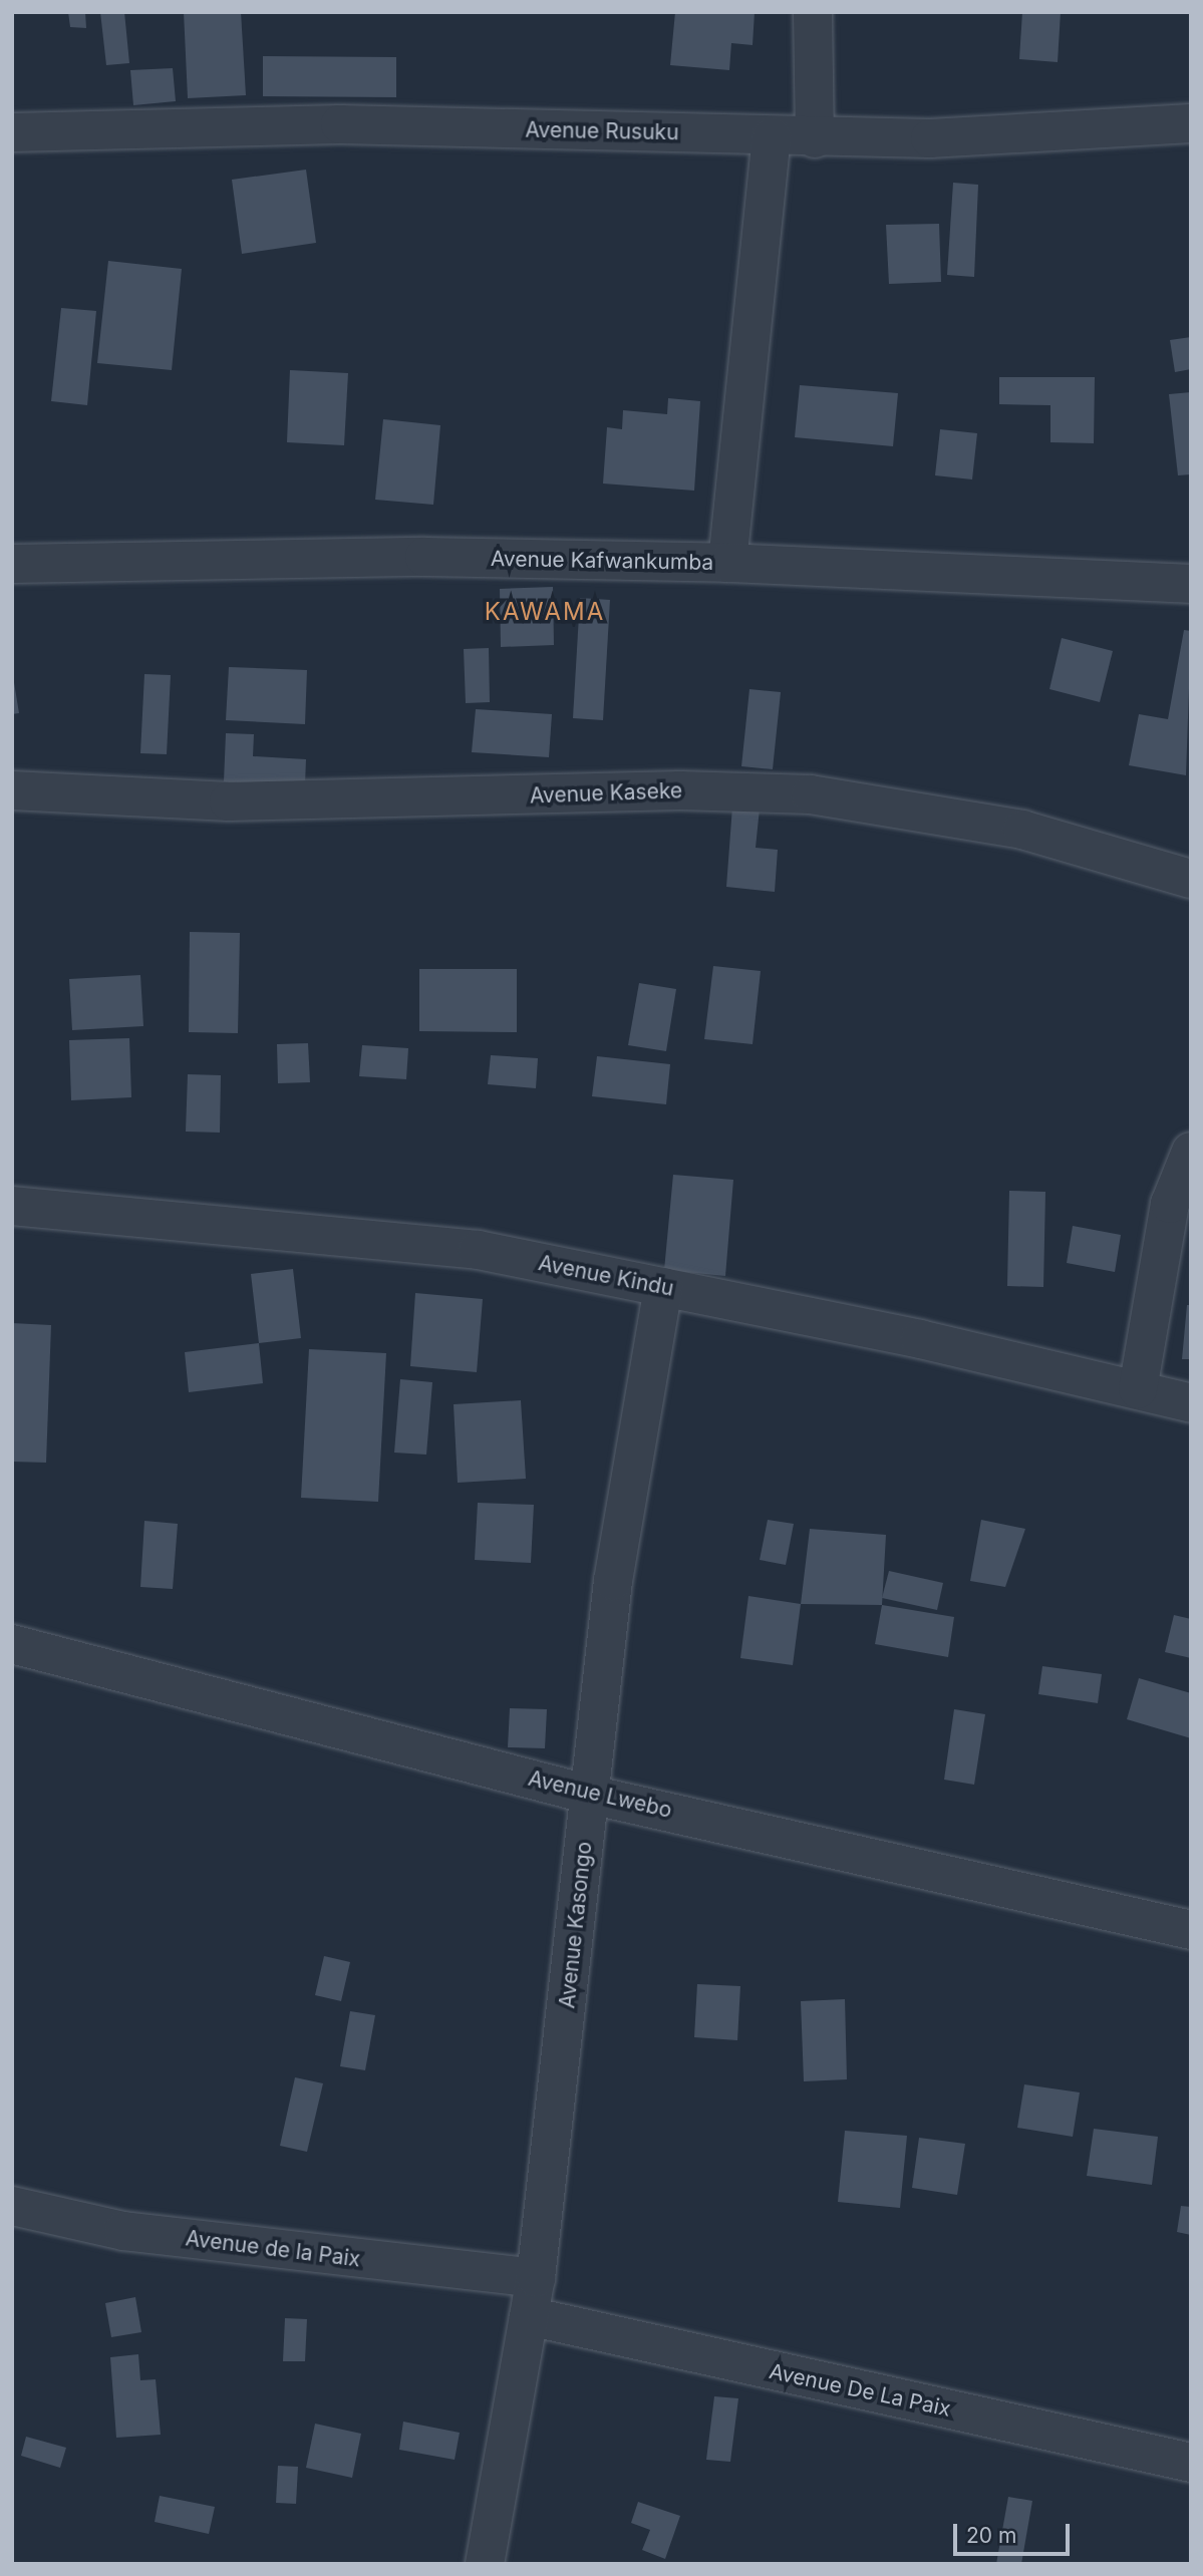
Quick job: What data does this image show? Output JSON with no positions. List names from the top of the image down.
{
  "streets": {
    "street": [
      "Avenue Rusuku",
      "Avenue Kafwankumba",
      "Avenue Kaseke",
      "Avenue Kindu",
      "Avenue Lwebo",
      "Avenue Kasongo",
      "Avenue de la Paix",
      "Avenue De La Paix"
    ]
  },
  "crossings": [
    ["Avenue Kindu", "Avenue Kasongo"],
    ["Avenue Lwebo", "Avenue Kasongo"],
    ["Avenue Kasongo", "Avenue de la Paix"],
    ["Avenue Kasongo", "Avenue De La Paix"]
  ],
  "districts": ["KAWAMA"],
  "scale_bar": "20 m"
}
